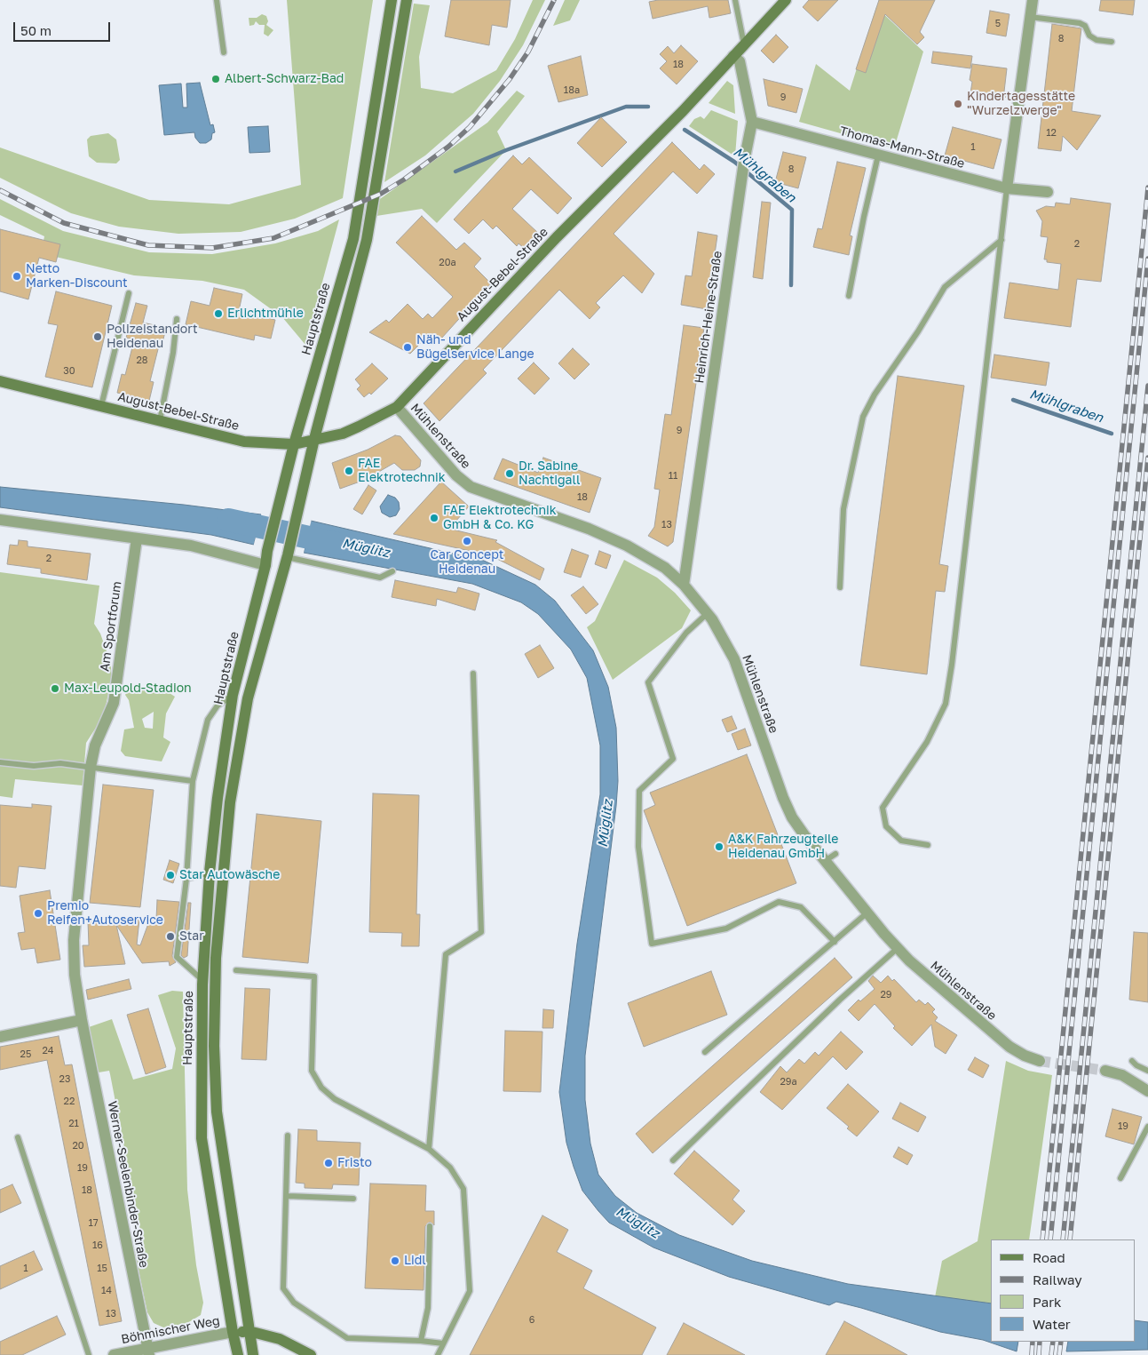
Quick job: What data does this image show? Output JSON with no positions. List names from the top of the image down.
{
  "streets": {
    "main road": ["August-Bebel-Straße", "Hauptstraße"],
    "street": [
      "Thomas-Mann-Straße",
      "Heinrich-Heine-Straße",
      "Mühlenstraße",
      "Am Sportforum",
      "Werner-Seelenbinder-Straße",
      "Böhmischer Weg"
    ]
  },
  "crossings": [
    ["Thomas-Mann-Straße", "Heinrich-Heine-Straße"],
    ["August-Bebel-Straße", "Heinrich-Heine-Straße"],
    ["August-Bebel-Straße", "Hauptstraße"],
    ["August-Bebel-Straße", "Mühlenstraße"],
    ["Heinrich-Heine-Straße", "Mühlenstraße"],
    ["Hauptstraße", "Böhmischer Weg"],
    ["Am Sportforum", "Werner-Seelenbinder-Straße"],
    ["Werner-Seelenbinder-Straße", "Böhmischer Weg"]
  ],
  "water": ["Mühlgraben", "Müglitz"],
  "places": [
    "Albert-Schwarz-Bad",
    "Kindertagesstätte \"Wurzelzwerge\"",
    "Netto Marken-Discount",
    "Erlichtmühle",
    "Polizeistandort Heidenau",
    "Näh- und Bügelservice Lange",
    "FAE Elektrotechnik",
    "Dr. Sabine Nachtigall",
    "FAE Elektrotechnik GmbH & Co. KG",
    "Car Concept Heidenau",
    "Max-Leupold-Stadion",
    "A&K Fahrzeugteile Heidenau GmbH",
    "Star Autowäsche",
    "Premio Reifen+Autoservice",
    "Star",
    "Fristo",
    "Lidl"
  ],
  "house_numbers": [
    "5",
    "8",
    "18",
    "18a",
    "9",
    "12",
    "1",
    "8",
    "2",
    "20a",
    "28",
    "30",
    "9",
    "11",
    "18",
    "13",
    "2",
    "29",
    "24",
    "25",
    "23",
    "29a",
    "22",
    "21",
    "19",
    "20",
    "19",
    "18",
    "17",
    "16",
    "1",
    "15",
    "14",
    "13",
    "6"
  ],
  "legend": [
    "Road",
    "Railway",
    "Park",
    "Water"
  ],
  "scale_bar": "50 m"
}
